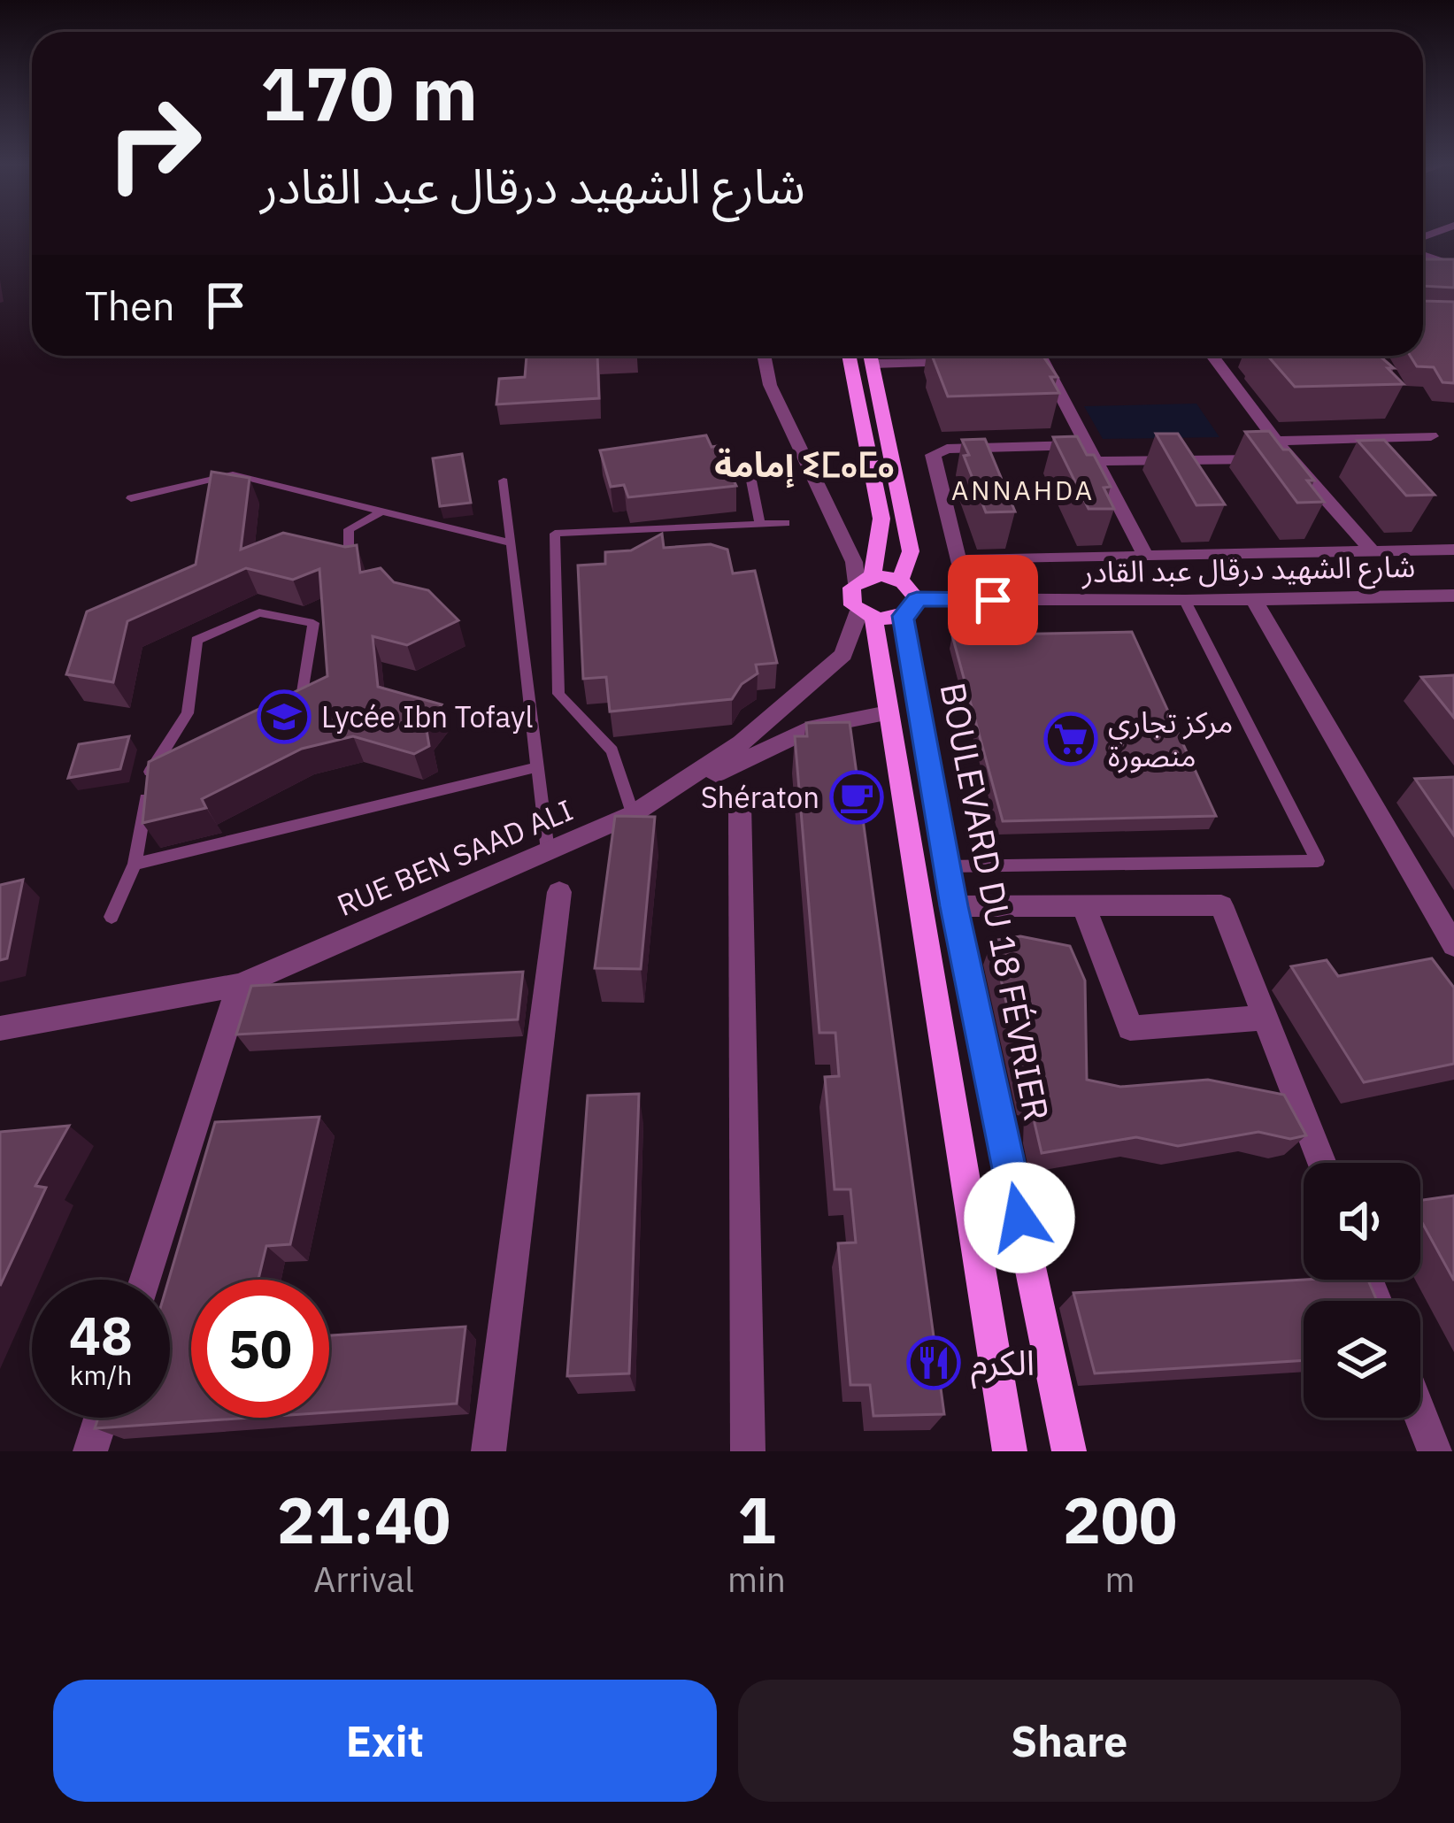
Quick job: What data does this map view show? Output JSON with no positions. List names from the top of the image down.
{
  "streets": {
    "main road": ["BOULEVARD DU 18 FÉVRIER"],
    "street": ["شارع الشهيد درقال عبد القادر", "RUE BEN SAAD ALI"]
  },
  "crossings": [
    ["شارع الشهيد درقال عبد القادر", "BOULEVARD DU 18 FÉVRIER"]
  ],
  "districts": ["إمامة ⵉⵎⴰⵎⴰ", "ANNAHDA"],
  "places": {
    "school or university": ["Lycée Ibn Tofayl"],
    "supermarket": ["مركز تجاري منصورة"],
    "cafe": ["Shératon"],
    "restaurant": ["الكرم"]
  },
  "page": {
    "turn": ["170 m", "شارع الشهيد درقال عبد القادر"],
    "then": "Then",
    "speed": "48 km/h",
    "limit": "50",
    "eta": [
      "21:40",
      "Arrival",
      "1",
      "min",
      "200",
      "m"
    ],
    "buttons": ["Exit", "Share"]
  }
}
